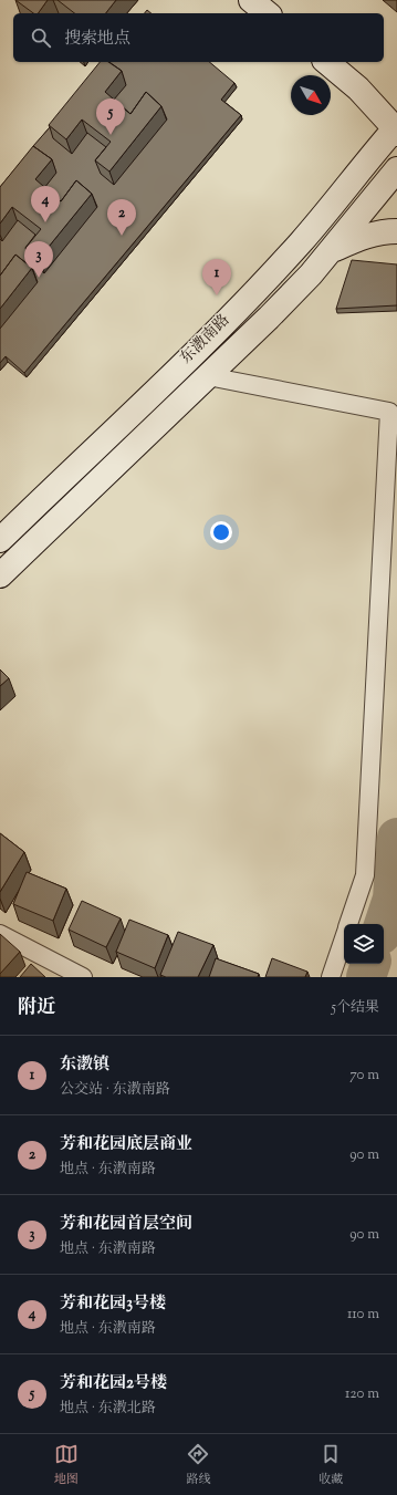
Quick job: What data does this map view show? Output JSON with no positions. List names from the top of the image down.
{
  "streets": {
    "street": ["东漖南路"]
  },
  "north": "bottom right",
  "page": {
    "search": "搜索地点",
    "pins": [
      "5",
      "4",
      "2",
      "3",
      "1"
    ],
    "heading": ["附近", "5个结果"],
    "list": [
      {
        "mark": "1",
        "name": "东漖镇",
        "note": "公交站 · 东漖南路",
        "value": "70 m"
      },
      {
        "mark": "2",
        "name": "芳和花园底层商业",
        "note": "地点 · 东漖南路",
        "value": "90 m"
      },
      {
        "mark": "3",
        "name": "芳和花园首层空间",
        "note": "地点 · 东漖南路",
        "value": "90 m"
      },
      {
        "mark": "4",
        "name": "芳和花园3号楼",
        "note": "地点 · 东漖南路",
        "value": "110 m"
      },
      {
        "mark": "5",
        "name": "芳和花园2号楼",
        "note": "地点 · 东漖北路",
        "value": "120 m"
      }
    ],
    "nav": ["地图", "路线", "收藏"]
  }
}
